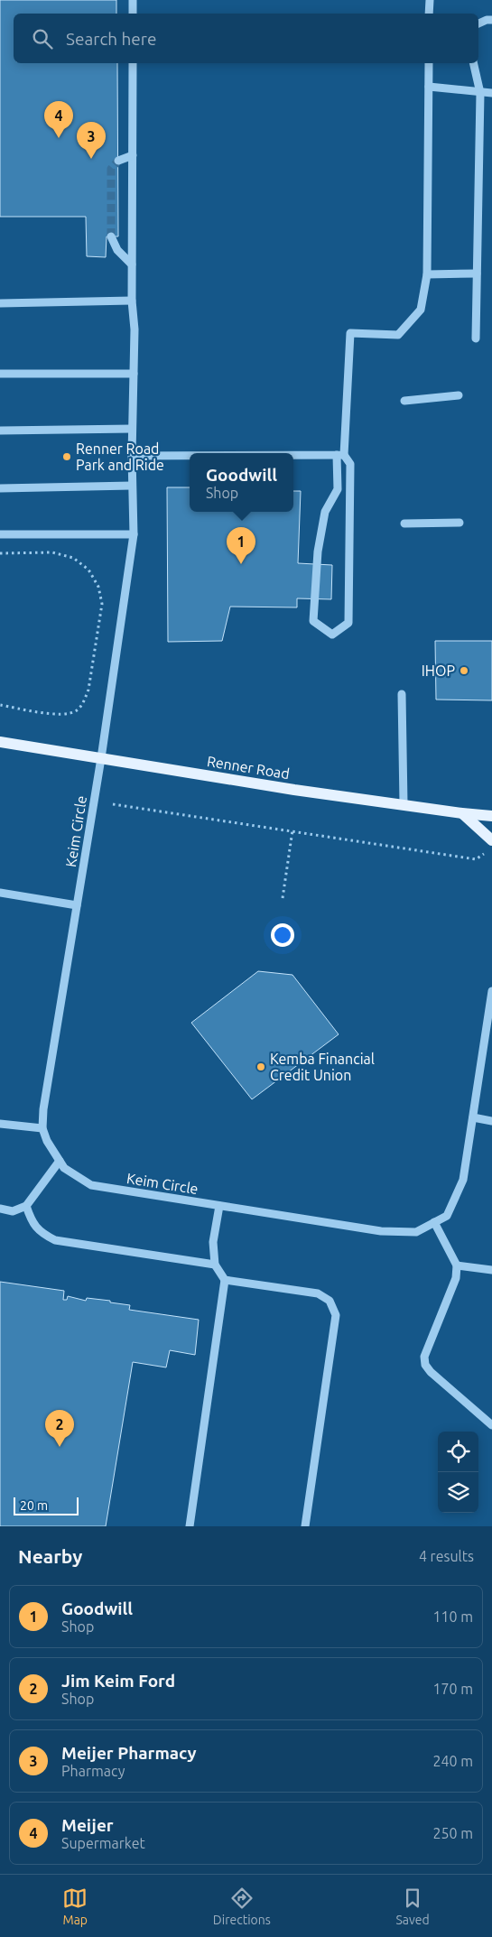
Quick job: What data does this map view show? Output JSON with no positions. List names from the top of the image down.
{
  "streets": {
    "main road": ["Renner Road"],
    "street": ["Keim Circle"]
  },
  "crossings": [
    ["Renner Road", "Keim Circle"]
  ],
  "places": ["Renner Road Park and Ride", "IHOP", "Kemba Financial Credit Union"],
  "scale_bar": "20 m",
  "page": {
    "search": "Search here",
    "pins": [
      "4",
      "3",
      "1",
      "2"
    ],
    "popup": ["Goodwill", "Shop"],
    "scale": "20 m",
    "heading": ["Nearby", "4 results"],
    "list": [
      {
        "mark": "1",
        "name": "Goodwill",
        "note": "Shop",
        "value": "110 m"
      },
      {
        "mark": "2",
        "name": "Jim Keim Ford",
        "note": "Shop",
        "value": "170 m"
      },
      {
        "mark": "3",
        "name": "Meijer Pharmacy",
        "note": "Pharmacy",
        "value": "240 m"
      },
      {
        "mark": "4",
        "name": "Meijer",
        "note": "Supermarket",
        "value": "250 m"
      }
    ],
    "nav": ["Map", "Directions", "Saved"]
  }
}
